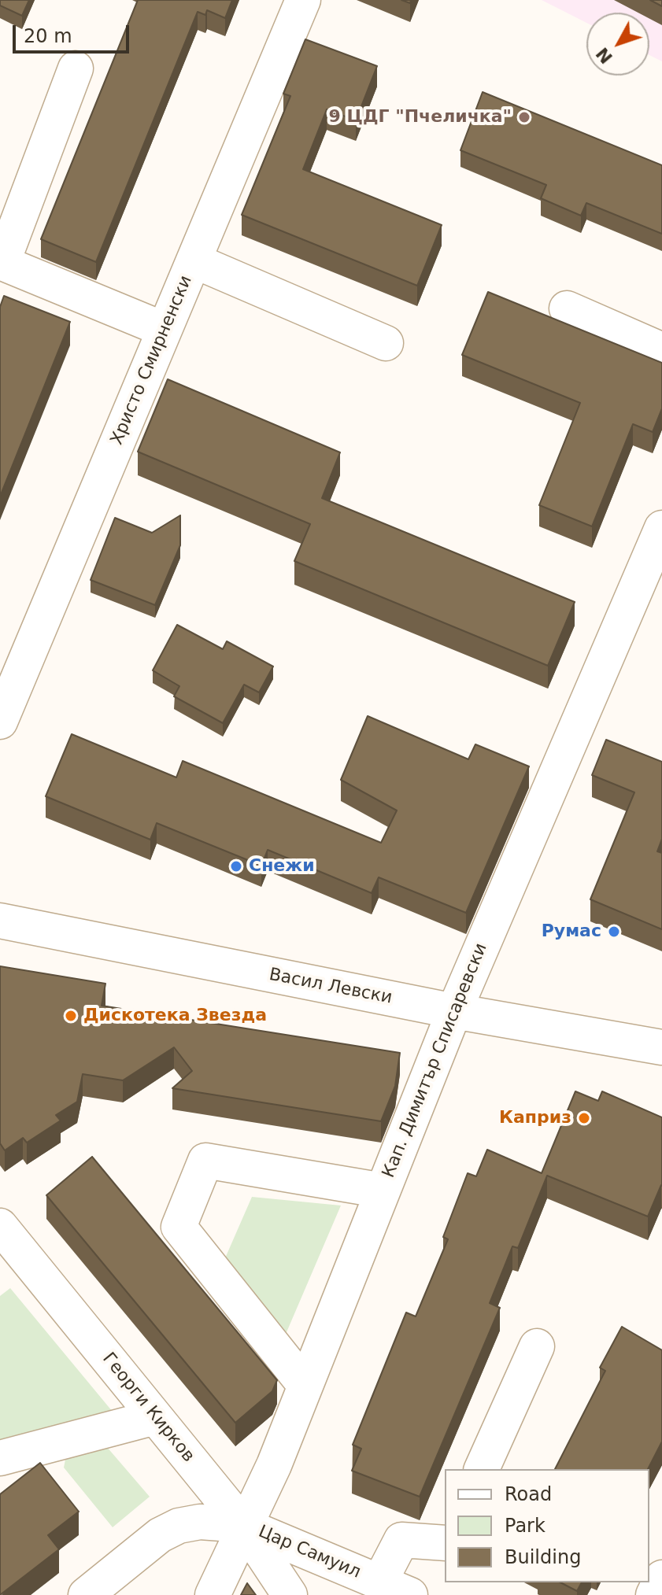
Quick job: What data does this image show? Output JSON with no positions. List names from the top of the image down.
{
  "streets": {
    "street": [
      "Христо Смирненски",
      "Васил Левски",
      "Кап. Димитър Списаревски",
      "Георги Кирков",
      "Цар Самуил"
    ]
  },
  "crossings": [
    ["Васил Левски", "Кап. Димитър Списаревски"],
    ["Кап. Димитър Списаревски", "Георги Кирков"],
    ["Кап. Димитър Списаревски", "Цар Самуил"],
    ["Георги Кирков", "Цар Самуил"]
  ],
  "places": [
    "9 ЦДГ \"Пчеличка\"",
    "Снежи",
    "Румас",
    "Дискотека Звезда",
    "Каприз"
  ],
  "legend": ["Road", "Park", "Building"],
  "scale_bar": "20 m",
  "north": "bottom left"
}
